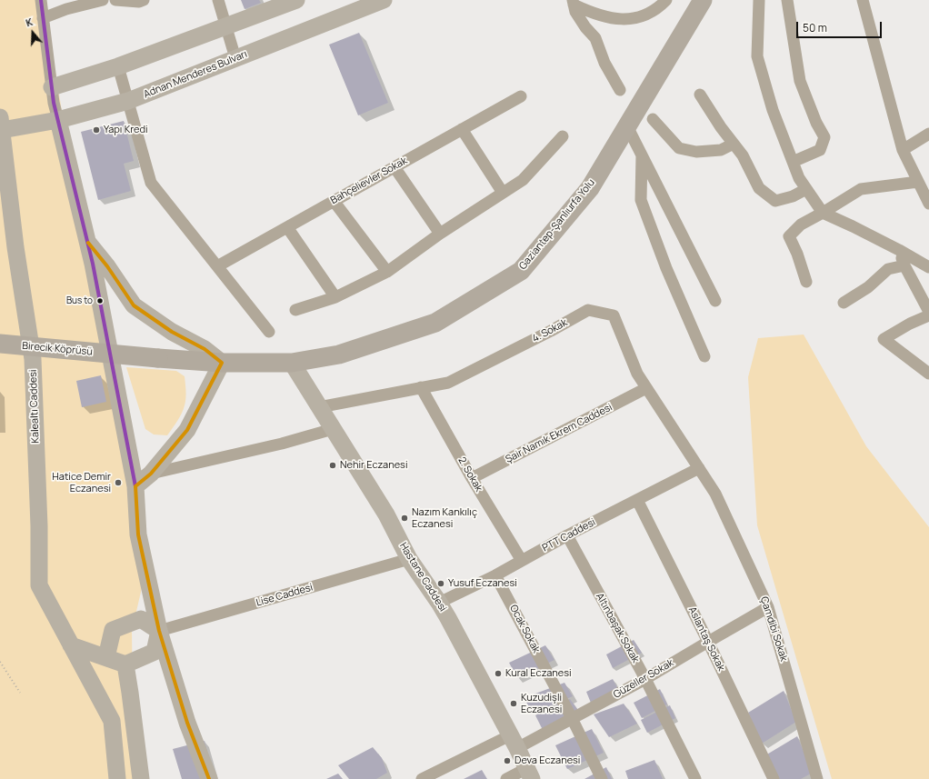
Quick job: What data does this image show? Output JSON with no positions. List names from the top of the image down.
{
  "streets": {
    "main road": ["Gaziantep-Şanlıurfa Yolu", "Birecik Köprüsü"],
    "street": [
      "Adnan Menderes Bulvarı",
      "Bahçelievler Sokak",
      "4. Sokak",
      "Kalealtı Caddesi",
      "Şair Namık Ekrem Caddesi",
      "2. Sokak",
      "PTT Caddesi",
      "Hastane Caddesi",
      "Lise Caddesi",
      "Altınbaşak Sokak",
      "Ocak Sokak",
      "Çamdibi Sokak",
      "Aslantaş Sokak",
      "Güzeller Sokak"
    ]
  },
  "crossings": [
    ["Adnan Menderes Bulvarı", "Kalealtı Caddesi"],
    ["Gaziantep-Şanlıurfa Yolu", "Birecik Köprüsü"],
    ["Gaziantep-Şanlıurfa Yolu", "Hastane Caddesi"],
    ["4. Sokak", "Şair Namık Ekrem Caddesi"],
    ["4. Sokak", "2. Sokak"],
    ["4. Sokak", "PTT Caddesi"],
    ["4. Sokak", "Hastane Caddesi"],
    ["4. Sokak", "Çamdibi Sokak"],
    ["Şair Namık Ekrem Caddesi", "2. Sokak"],
    ["2. Sokak", "PTT Caddesi"],
    ["PTT Caddesi", "Hastane Caddesi"],
    ["PTT Caddesi", "Altınbaşak Sokak"],
    ["PTT Caddesi", "Ocak Sokak"],
    ["PTT Caddesi", "Çamdibi Sokak"],
    ["PTT Caddesi", "Aslantaş Sokak"],
    ["Hastane Caddesi", "Lise Caddesi"],
    ["Hastane Caddesi", "Güzeller Sokak"],
    ["Altınbaşak Sokak", "Güzeller Sokak"],
    ["Ocak Sokak", "Güzeller Sokak"],
    ["Çamdibi Sokak", "Güzeller Sokak"],
    ["Aslantaş Sokak", "Güzeller Sokak"]
  ],
  "places": [
    "Yapı Kredi",
    "Bus to",
    "Nehir Eczanesi",
    "Hatice Demir Eczanesi",
    "Nazım Kankılıç Eczanesi",
    "Yusuf Eczanesi",
    "Kural Eczanesi",
    "Kuzudişli Eczanesi",
    "Deva Eczanesi"
  ],
  "scale_bar": "50 m",
  "north": "top"
}
